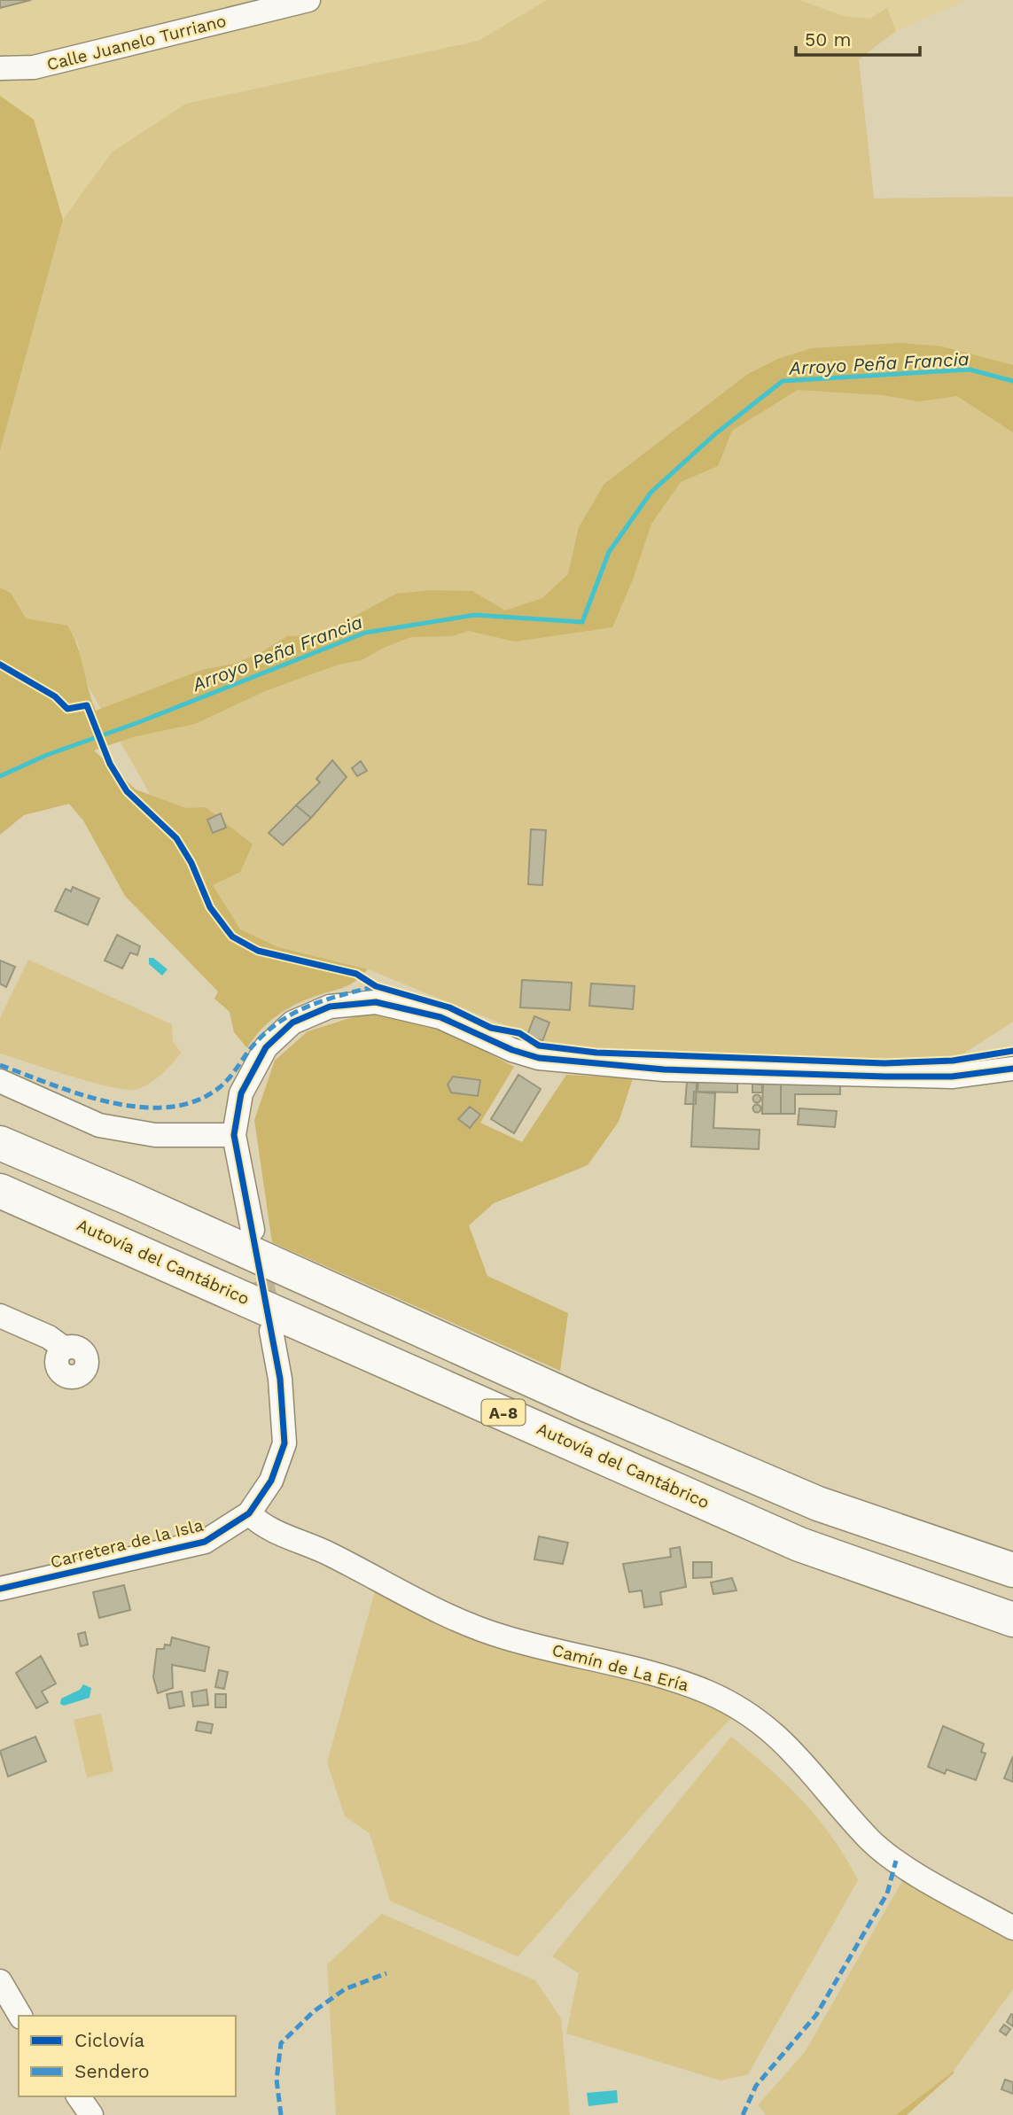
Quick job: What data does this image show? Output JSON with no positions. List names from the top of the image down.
{
  "streets": {
    "highway": ["Autovía del Cantábrico", "A-8"],
    "street": ["Calle Juanelo Turriano", "Carretera de la Isla", "Camín de La Ería"]
  },
  "crossings": [
    ["Carretera de la Isla", "Camín de La Ería"]
  ],
  "water": ["Arroyo Peña Francia"],
  "legend": ["Ciclovía", "Sendero"],
  "scale_bar": "50 m"
}
